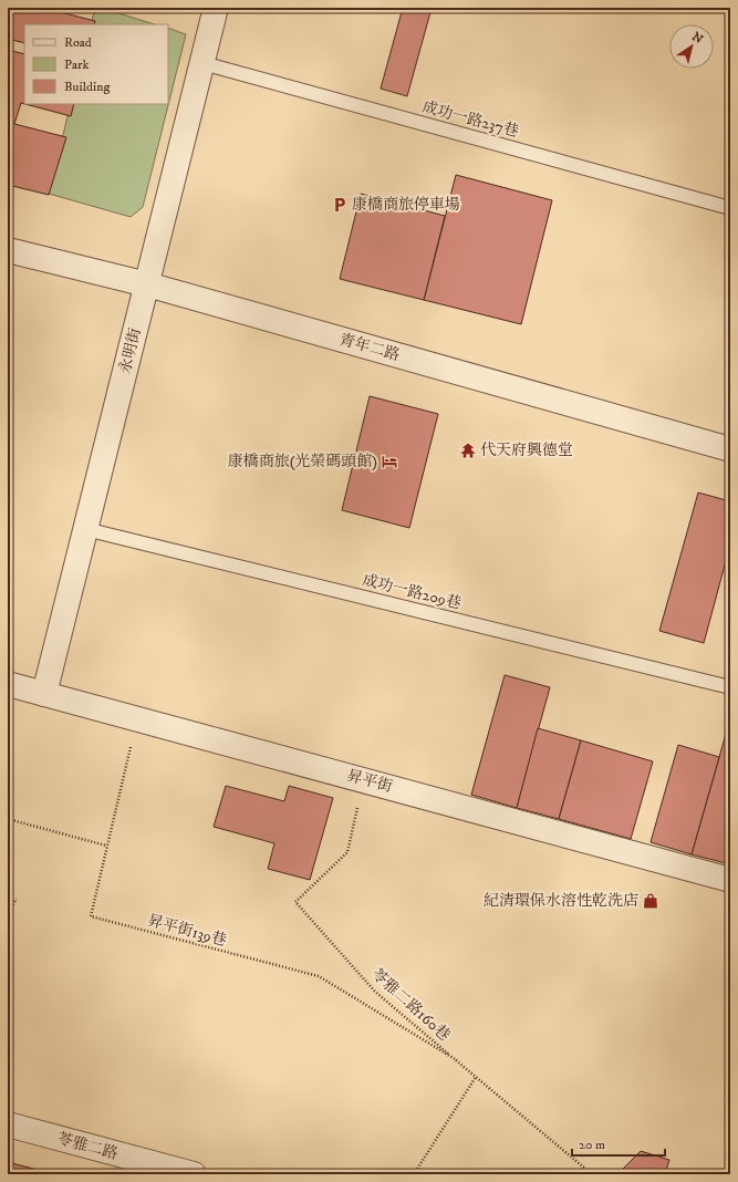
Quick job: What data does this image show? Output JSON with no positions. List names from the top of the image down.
{
  "streets": {
    "street": [
      "青年二路",
      "永明街",
      "昇平街",
      "苓雅二路"
    ],
    "lane": ["成功一路237巷", "成功一路209巷"],
    "path": ["昇平街139巷", "苓雅二路160巷"]
  },
  "crossings": [
    ["成功一路237巷", "永明街"],
    ["青年二路", "永明街"],
    ["永明街", "成功一路209巷"],
    ["永明街", "昇平街"],
    ["昇平街", "昇平街139巷"],
    ["昇平街", "苓雅二路160巷"],
    ["昇平街139巷", "苓雅二路160巷"]
  ],
  "places": {
    "parking": ["康橋商旅停車場"],
    "temple": ["代天府興德堂"],
    "hotel": ["康橋商旅(光榮碼頭館)"],
    "shop": ["紀清環保水溶性乾洗店"]
  },
  "legend": ["Road", "Park", "Building"],
  "scale_bar": "20 m",
  "north": "top right"
}
